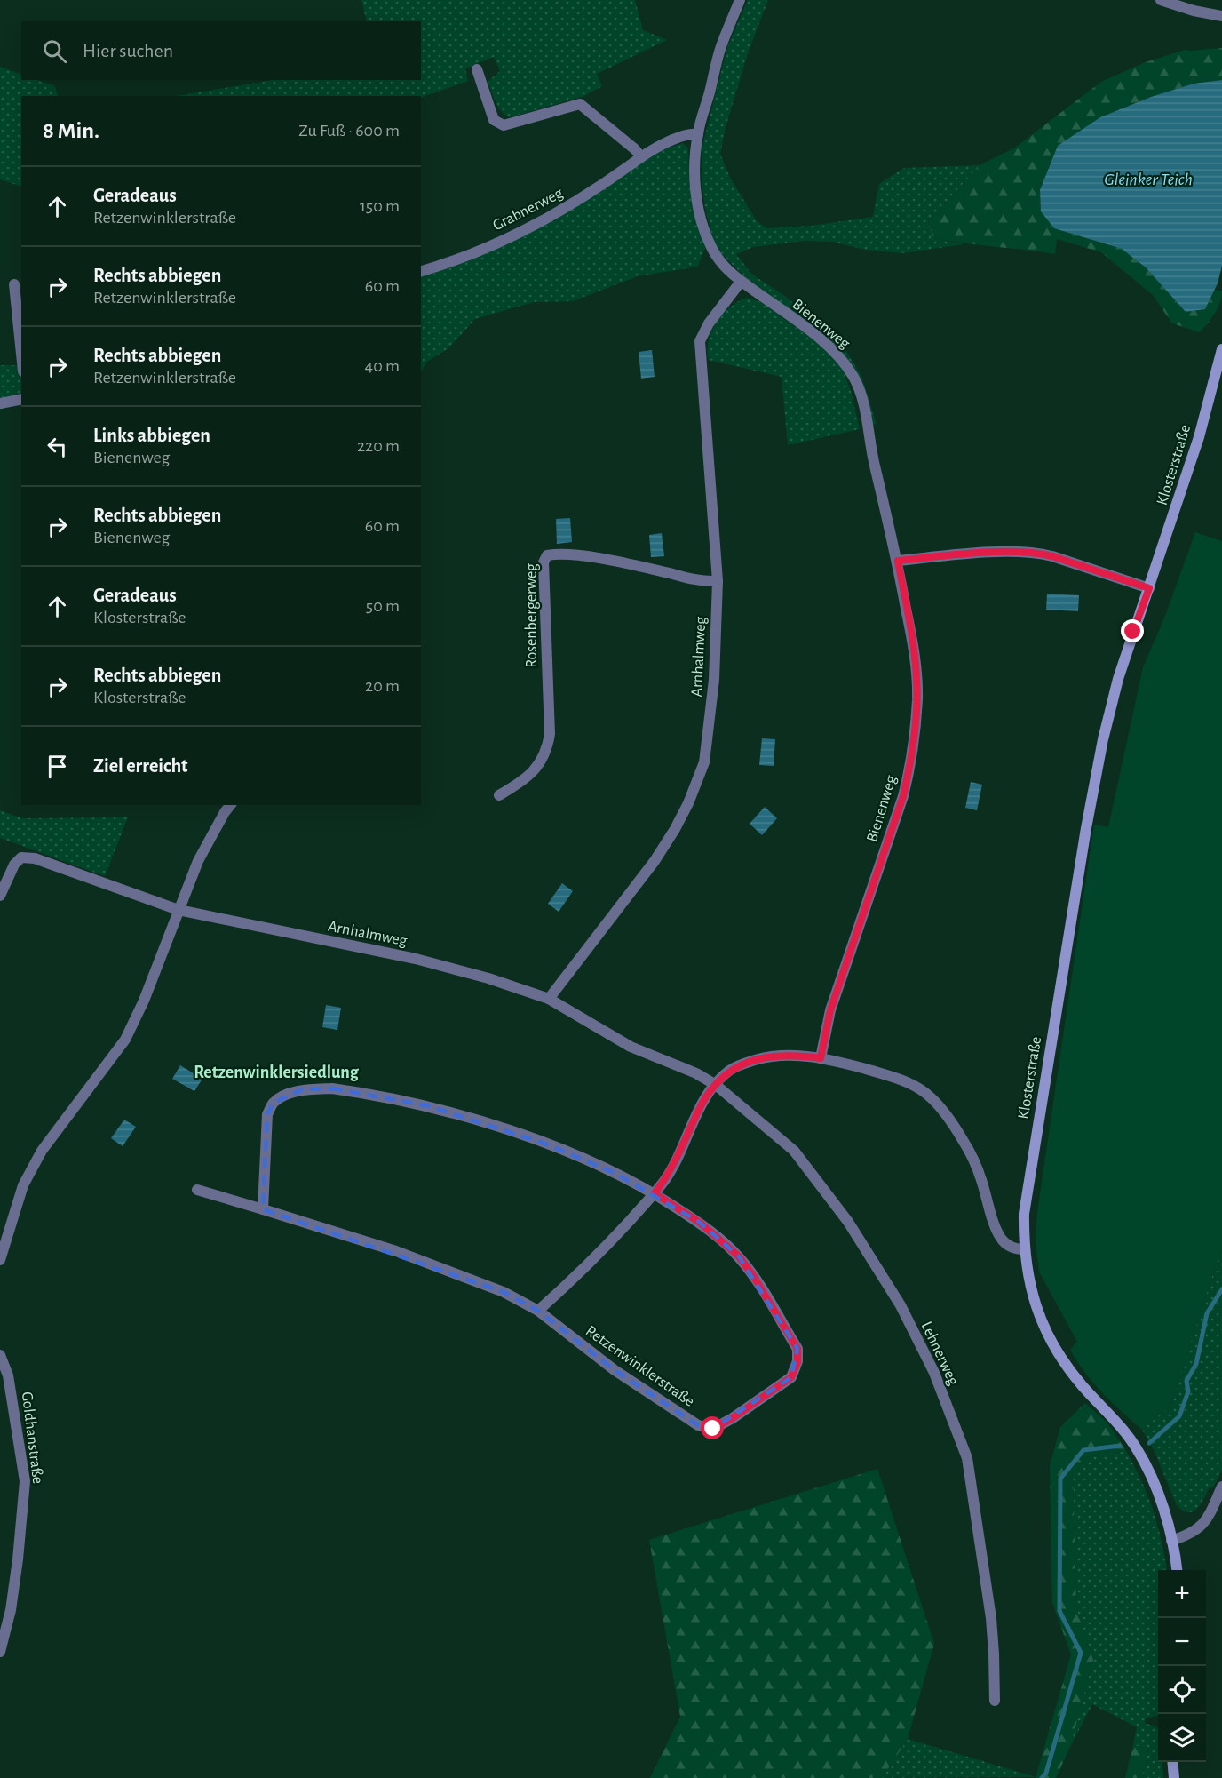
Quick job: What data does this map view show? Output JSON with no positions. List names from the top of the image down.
{
  "streets": {
    "street": [
      "Grabnerweg",
      "Bienenweg",
      "Klosterstraße",
      "Rosenbergerweg",
      "Arnhalmweg",
      "Lehnerweg",
      "Retzenwinklerstraße",
      "Goldhanstraße"
    ]
  },
  "crossings": [
    ["Grabnerweg", "Bienenweg"],
    ["Bienenweg", "Arnhalmweg"],
    ["Rosenbergerweg", "Arnhalmweg"],
    ["Arnhalmweg", "Lehnerweg"]
  ],
  "districts": ["Retzenwinklersiedlung"],
  "water": ["Gleinker Teich"],
  "page": {
    "search": "Hier suchen",
    "heading": ["8 Min.", "Zu Fuß · 600 m"],
    "list": [
      ["Geradeaus", "Retzenwinklerstraße", "150 m"],
      ["Rechts abbiegen", "Retzenwinklerstraße", "60 m"],
      ["Rechts abbiegen", "Retzenwinklerstraße", "40 m"],
      ["Links abbiegen", "Bienenweg", "220 m"],
      ["Rechts abbiegen", "Bienenweg", "60 m"],
      ["Geradeaus", "Klosterstraße", "50 m"],
      ["Rechts abbiegen", "Klosterstraße", "20 m"],
      "Ziel erreicht"
    ],
    "map_buttons": ["+", "−"]
  }
}
